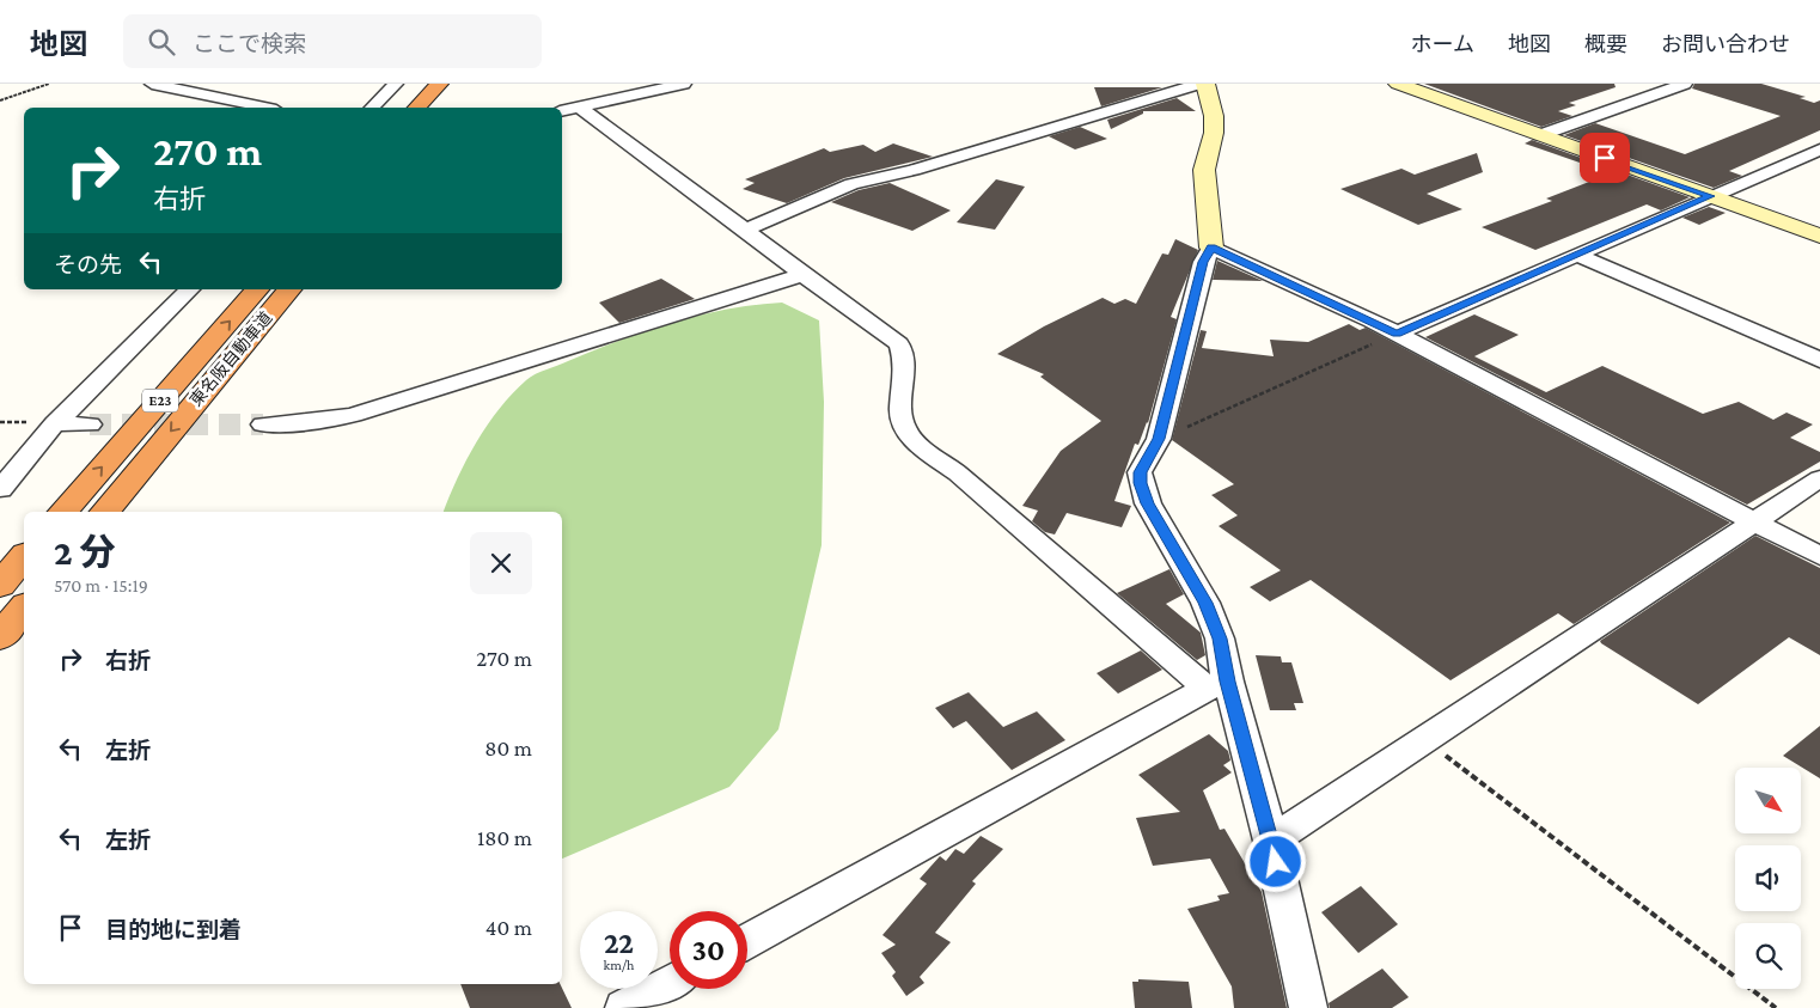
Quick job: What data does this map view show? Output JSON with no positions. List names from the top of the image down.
{
  "streets": {
    "highway": ["東名阪自動車道", "E23"]
  },
  "north": "bottom right",
  "page": {
    "header": "地図",
    "search": "ここで検索",
    "nav": [
      "ホーム",
      "地図",
      "概要",
      "お問い合わせ"
    ],
    "turn": ["270 m", "右折"],
    "then": "その先",
    "heading": ["2 分", "570 m · 15:19"],
    "list": [
      {
        "name": "右折",
        "value": "270 m"
      },
      {
        "name": "左折",
        "value": "80 m"
      },
      {
        "name": "左折",
        "value": "180 m"
      },
      {
        "name": "目的地に到着",
        "value": "40 m"
      }
    ],
    "speed": "22 km/h",
    "limit": "30"
  }
}
